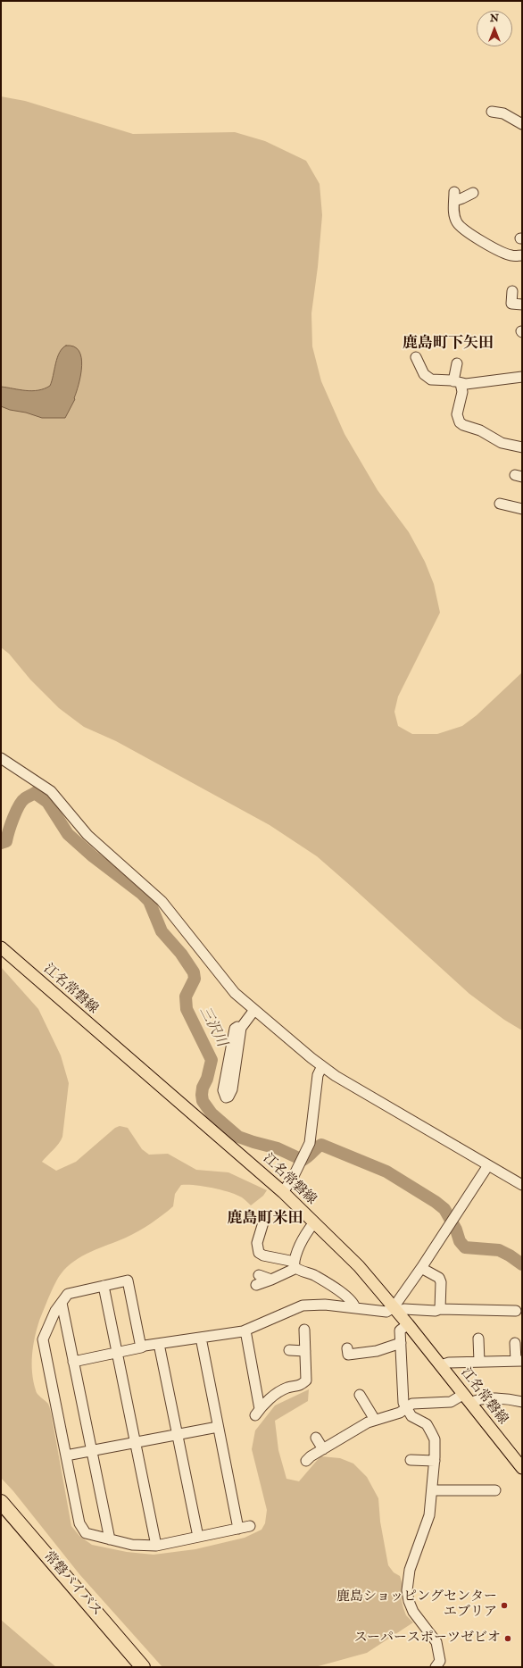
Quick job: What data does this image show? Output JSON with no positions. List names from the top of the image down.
{
  "streets": {
    "highway": ["常磐バイパス"],
    "main road": ["江名常磐線"]
  },
  "districts": ["鹿島町下矢田", "鹿島町米田"],
  "water": ["三沢川"],
  "places": ["鹿島ショッピングセンター エブリア", "スーパースポーツゼビオ"],
  "north": "top"
}
